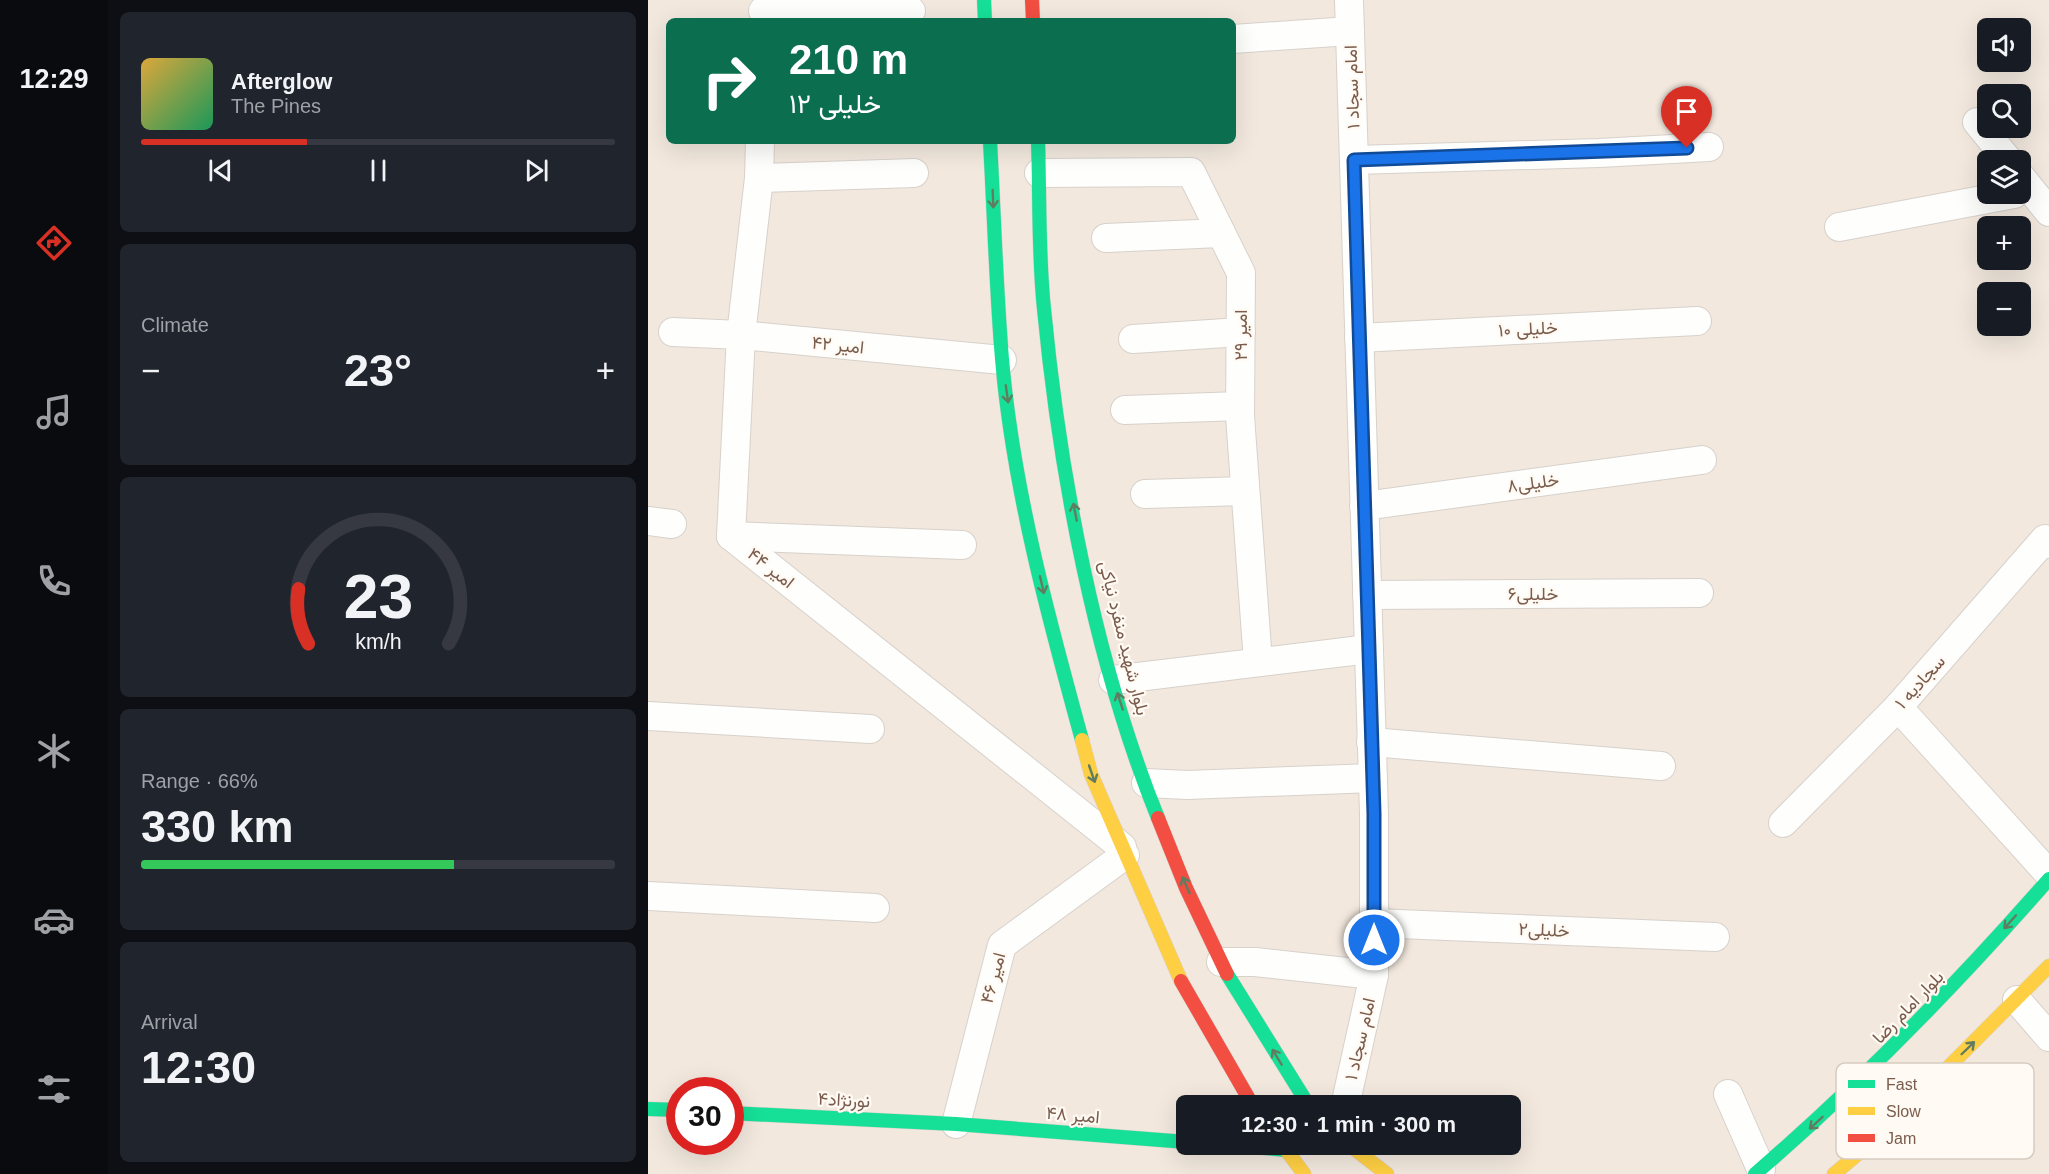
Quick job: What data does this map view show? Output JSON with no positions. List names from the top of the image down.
{
  "streets": {
    "main road": [
      "بلوار شهید منفرد نیاکی",
      "بلوار امام رضا",
      "نورنژاد۴",
      "امیر ۴۸"
    ],
    "street": [
      "امام سجاد ۱",
      "خلیلی ۱۰",
      "امیر ۲۹",
      "امیر ۴۲",
      "خلیلی۸",
      "امیر ۴۴",
      "خلیلی۶",
      "سجادیه ۱",
      "خلیلی۲",
      "امیر ۴۶"
    ]
  },
  "crossings": [
    ["امام سجاد ۱", "خلیلی ۱۰"],
    ["امام سجاد ۱", "خلیلی۸"],
    ["امام سجاد ۱", "خلیلی۶"],
    ["امام سجاد ۱", "خلیلی۲"],
    ["امیر ۲۹", "بلوار شهید منفرد نیاکی"],
    ["امیر ۴۲", "امیر ۴۴"],
    ["امیر ۴۴", "امیر ۴۶"],
    ["امیر ۴۶", "نورنژاد۴"],
    ["امیر ۴۶", "امیر ۴۸"],
    ["نورنژاد۴", "امیر ۴۸"]
  ],
  "legend": ["Fast", "Slow", "Jam"],
  "page": {
    "tabs": "12:29",
    "map_buttons": ["+", "−"],
    "turn": ["210 m", "خلیلی ۱۲"],
    "song": ["Afterglow", "The Pines"],
    "tile": [
      "Climate",
      ["Range · 66%", "330 km"],
      ["Arrival", "12:30"]
    ],
    "heat": ["−", "23°", "+"],
    "limit": "30",
    "trip": "12:30 · 1 min · 300 m",
    "gauge": ["23", "km/h"]
  }
}
